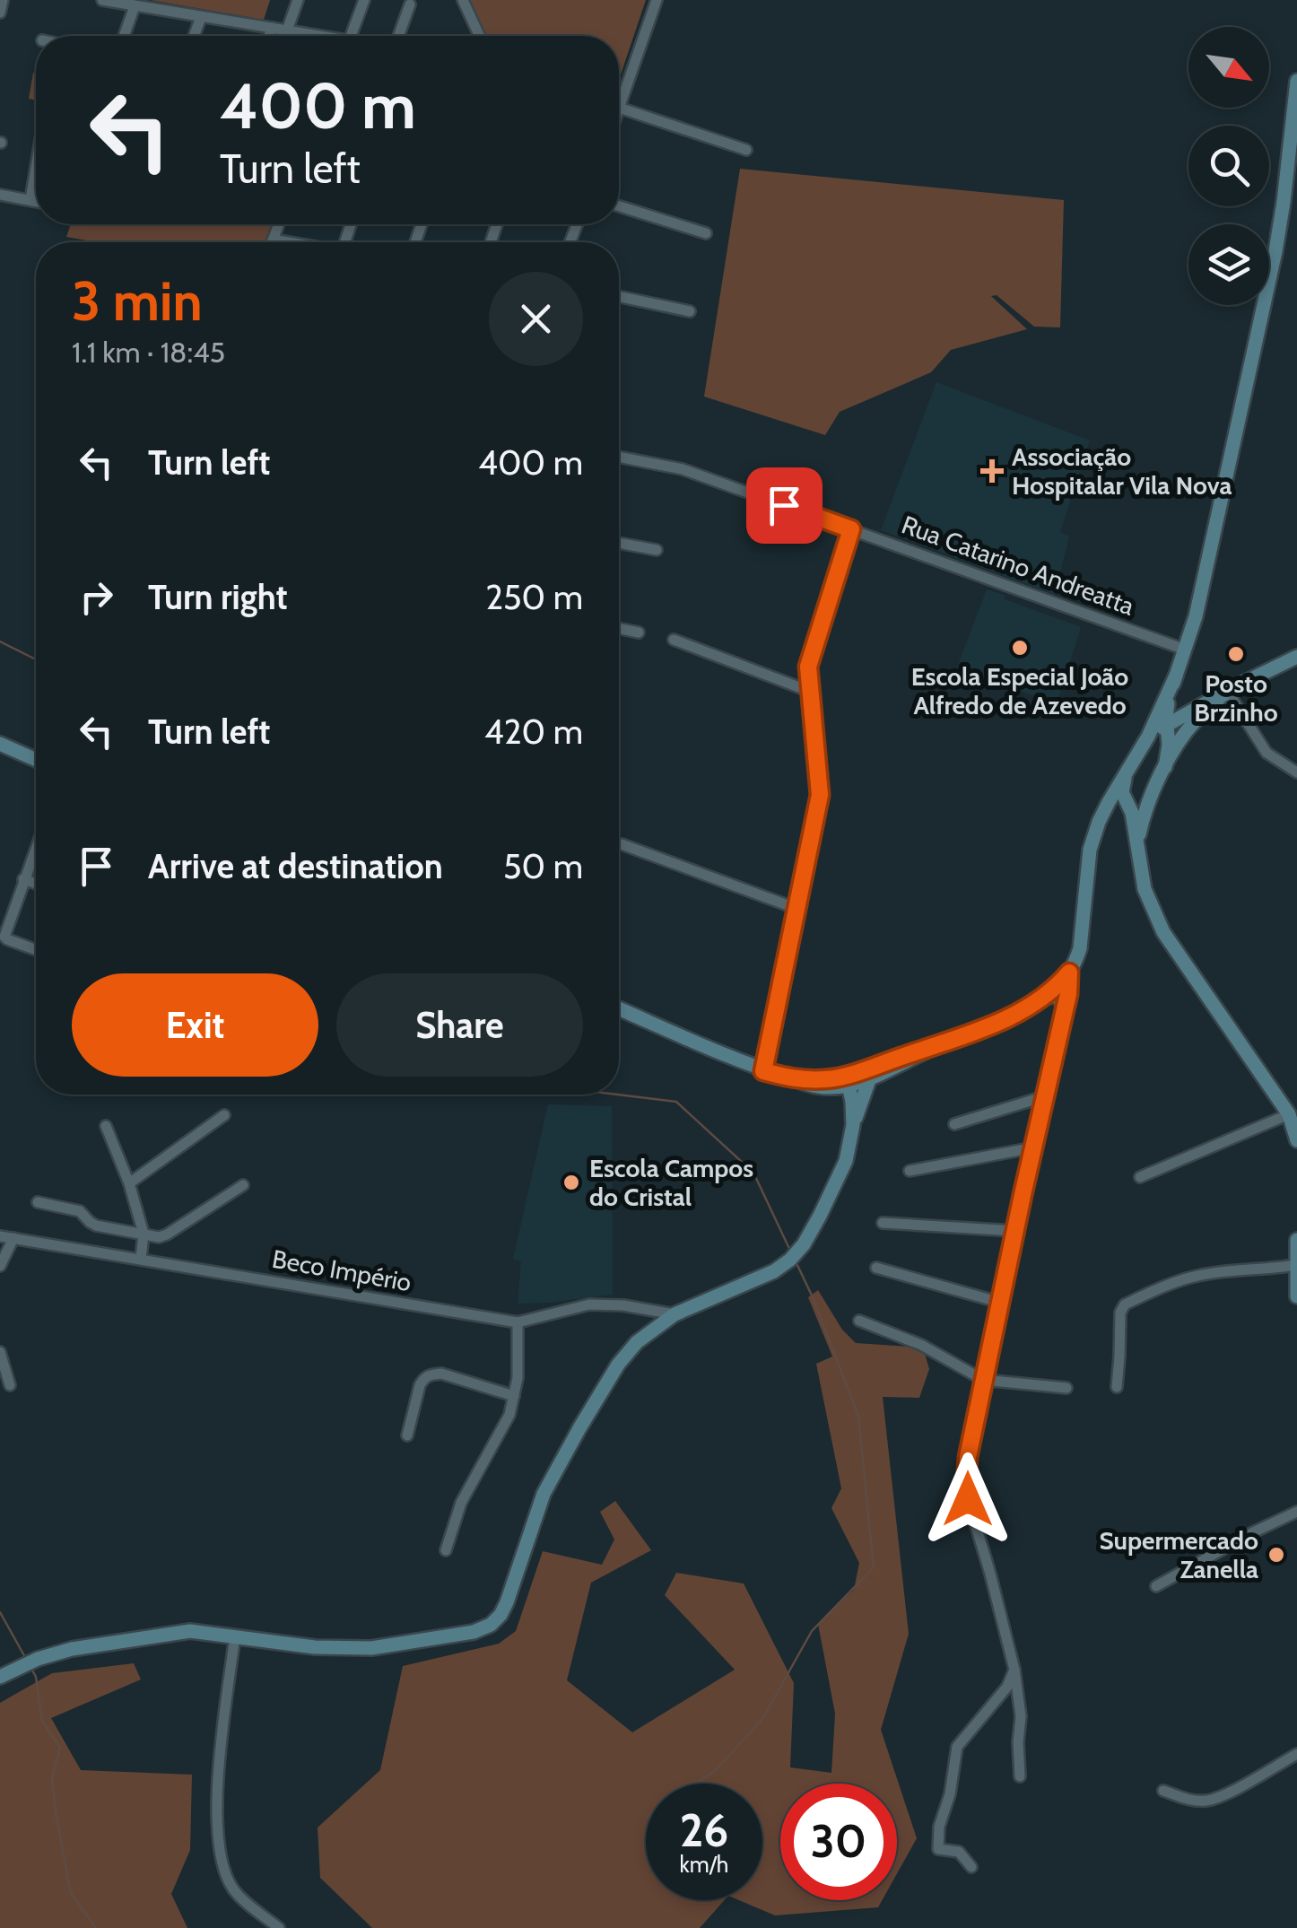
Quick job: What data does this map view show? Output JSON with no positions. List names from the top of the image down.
{
  "streets": {
    "street": ["Rua Catarino Andreatta", "Beco Império"]
  },
  "places": {
    "health": ["Associação Hospitalar Vila Nova"],
    "other": [
      "Escola Especial João Alfredo de Azevedo",
      "Posto Brzinho",
      "Escola Campos do Cristal",
      "Supermercado Zanella"
    ]
  },
  "north": "bottom right",
  "page": {
    "turn": ["400 m", "Turn left"],
    "heading": ["3 min", "1.1 km · 18:45"],
    "list": [
      {
        "name": "Turn left",
        "value": "400 m"
      },
      {
        "name": "Turn right",
        "value": "250 m"
      },
      {
        "name": "Turn left",
        "value": "420 m"
      },
      {
        "name": "Arrive at destination",
        "value": "50 m"
      }
    ],
    "buttons": ["Exit", "Share"],
    "speed": "26 km/h",
    "limit": "30"
  }
}
